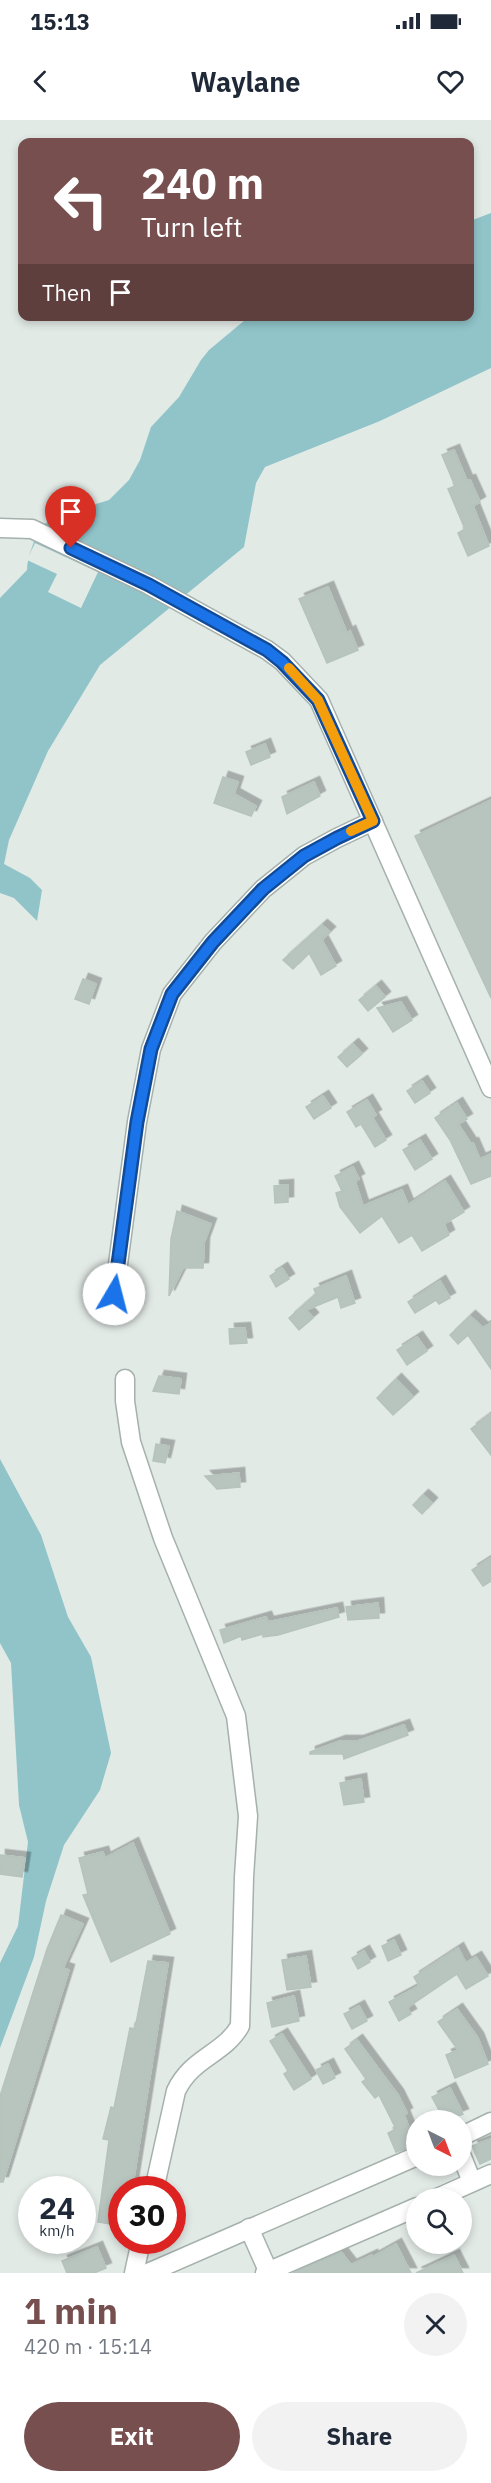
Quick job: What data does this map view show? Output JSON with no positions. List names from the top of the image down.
{
  "north": "bottom right",
  "page": {
    "status": "15:13",
    "header": "Waylane",
    "turn": ["240 m", "Turn left"],
    "then": "Then",
    "speed": "24 km/h",
    "limit": "30",
    "heading": ["1 min", "420 m · 15:14"],
    "buttons": ["Exit", "Share"]
  }
}
